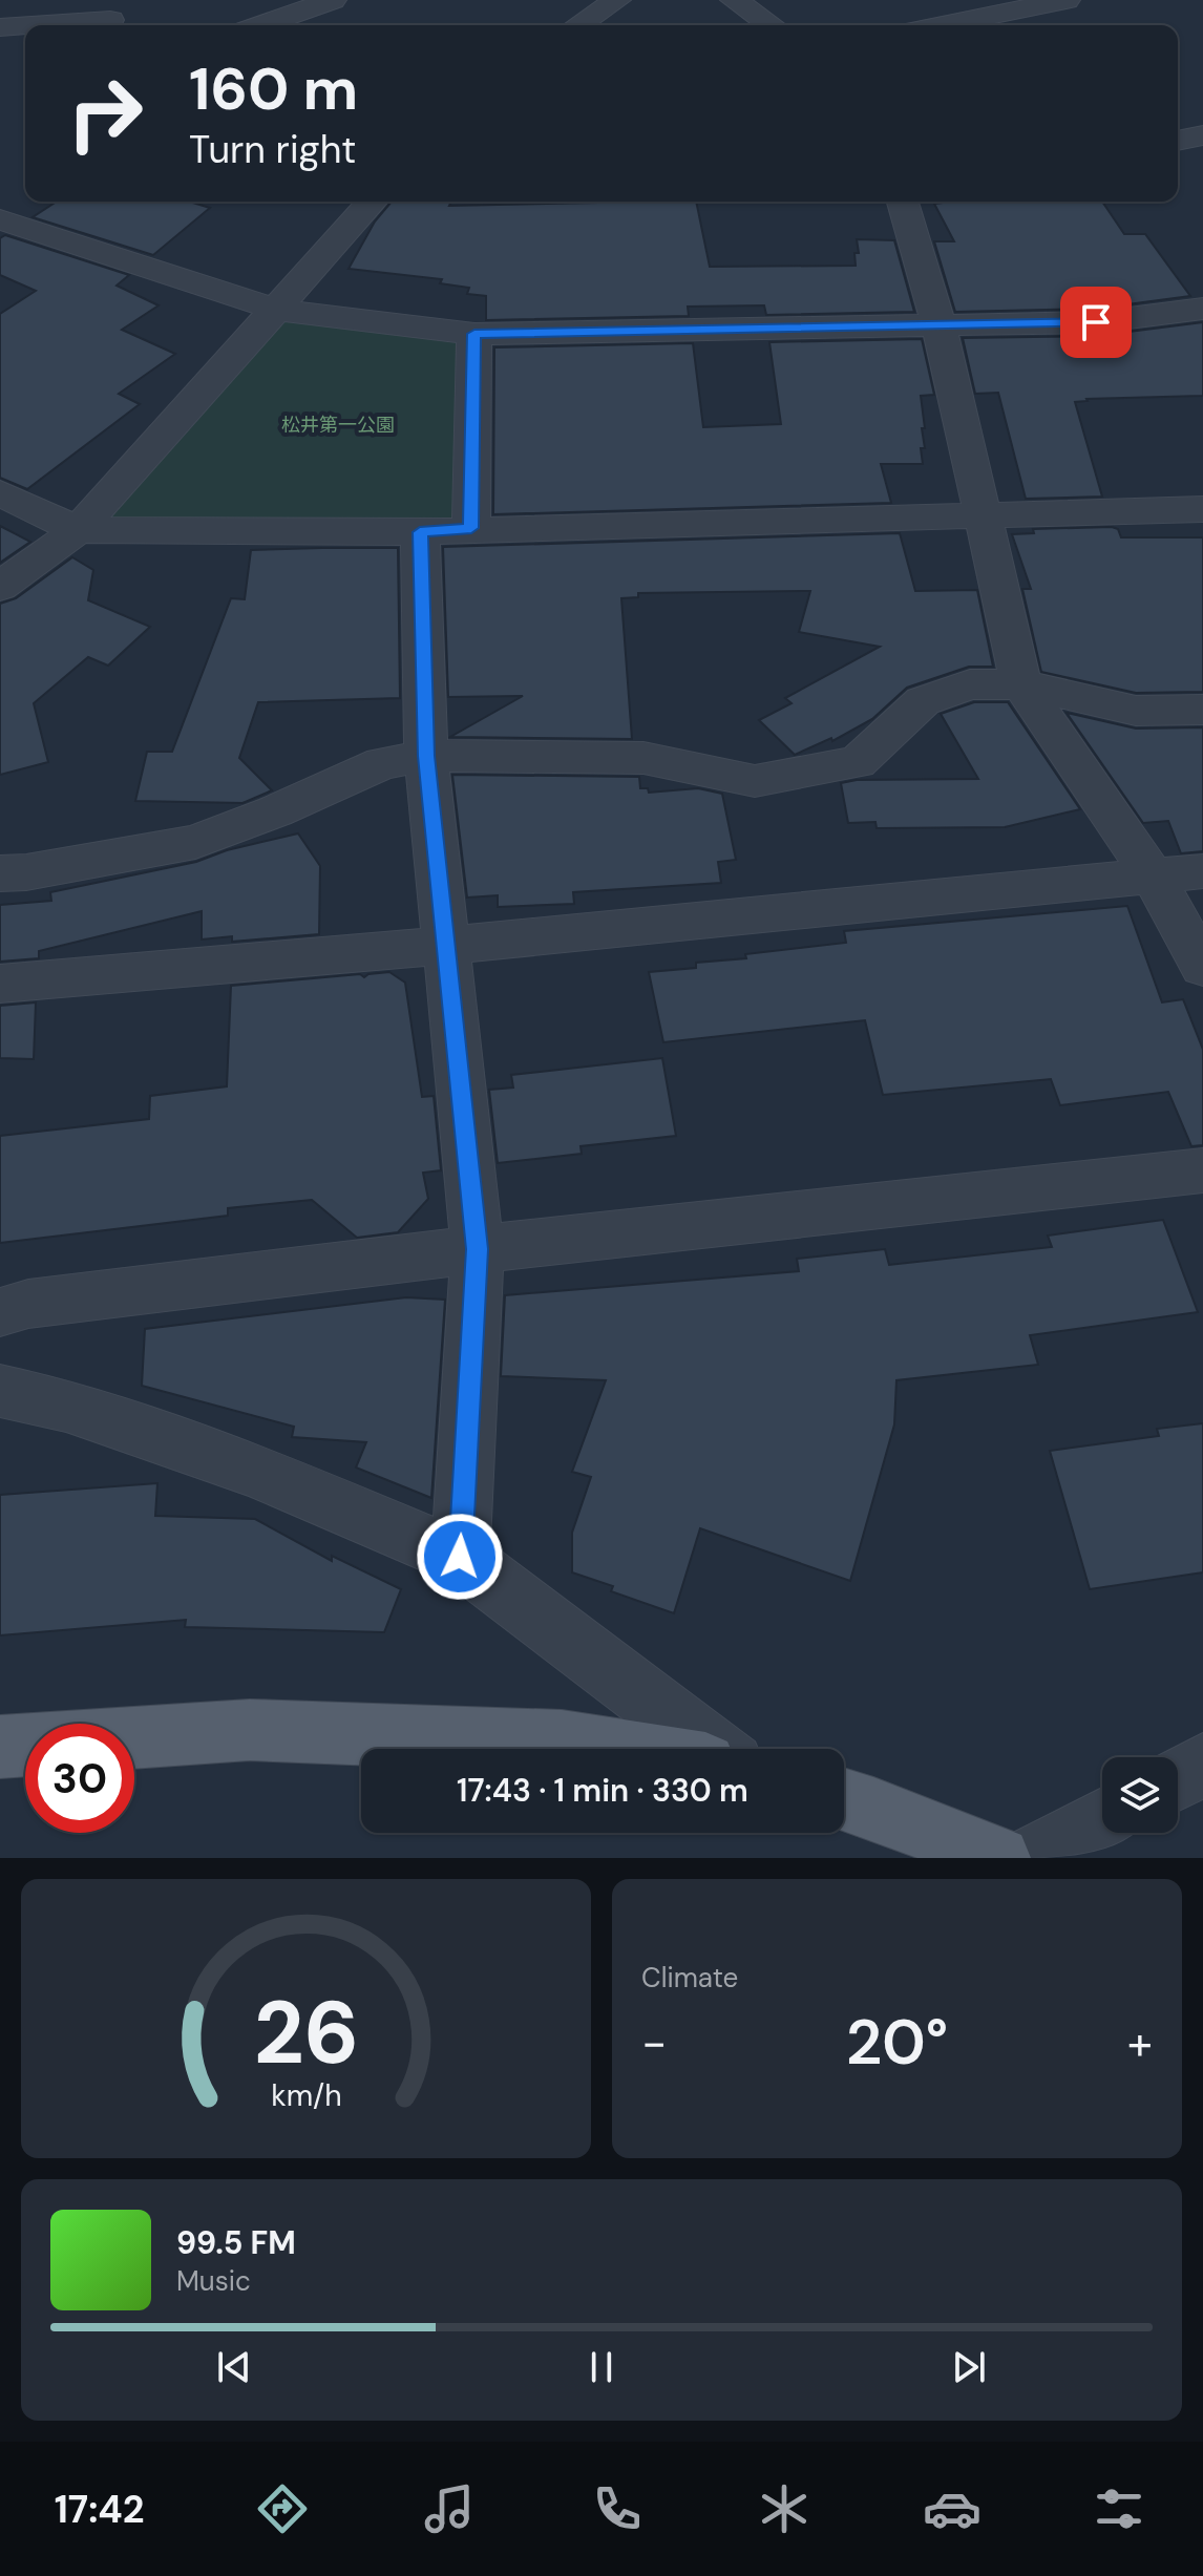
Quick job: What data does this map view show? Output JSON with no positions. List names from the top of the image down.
{
  "parks": ["松井第一公園"],
  "page": {
    "turn": ["160 m", "Turn right"],
    "limit": "30",
    "trip": "17:43 · 1 min · 330 m",
    "tile": "Climate",
    "heat": ["−", "20°", "+"],
    "song": ["99.5 FM", "Music"],
    "tabs": "17:42",
    "gauge": ["26", "km/h"]
  }
}
